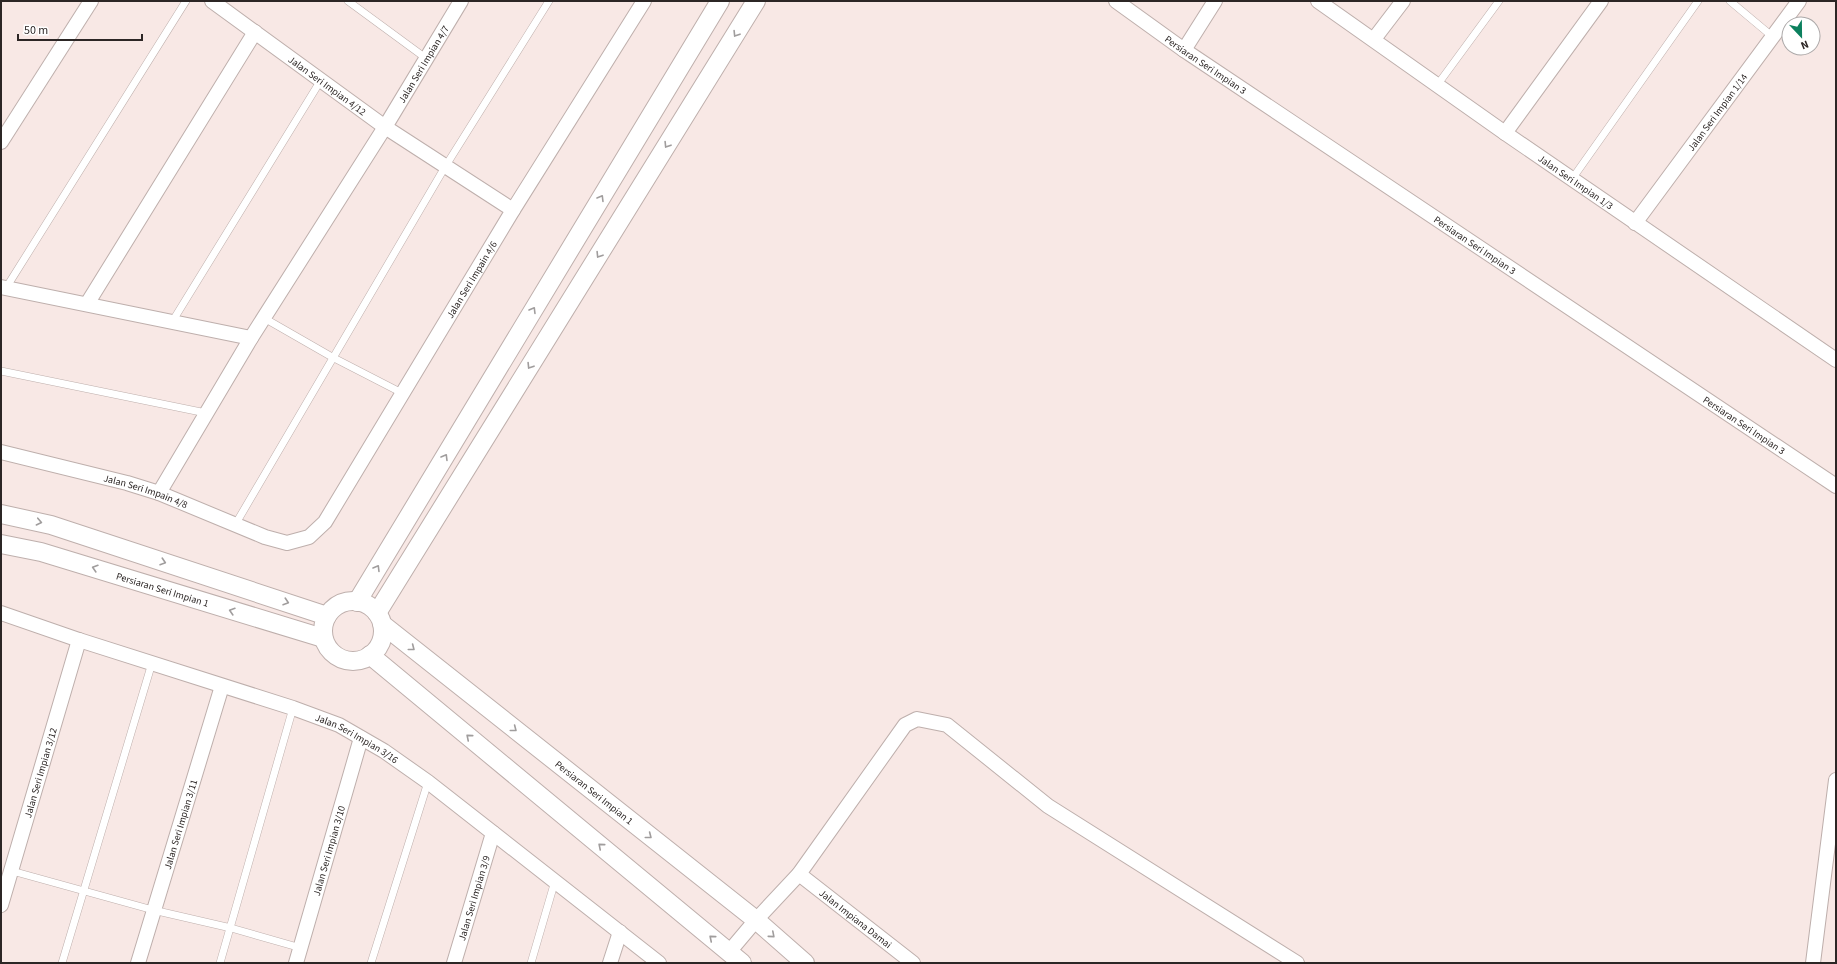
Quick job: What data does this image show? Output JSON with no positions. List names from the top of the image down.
{
  "streets": {
    "street": [
      "Jalan Seri Impian 4/7",
      "Persiaran Seri Impian 3",
      "Jalan Seri Impian 4/12",
      "Jalan Seri Impian 1/14",
      "Jalan Seri Impian 1/3",
      "Jalan Seri Impain 4/6",
      "Jalan Seri Impain 4/8",
      "Persiaran Seri Impian 1",
      "Jalan Seri Impian 3/16",
      "Jalan Seri Impian 3/12",
      "Jalan Seri Impian 3/11",
      "Jalan Seri Impian 3/10",
      "Jalan Seri Impian 3/9",
      "Jalan Impiana Damai"
    ]
  },
  "crossings": [
    ["Jalan Seri Impian 4/7", "Jalan Seri Impian 4/12"],
    ["Jalan Seri Impian 4/7", "Jalan Seri Impain 4/8"],
    ["Jalan Seri Impian 4/12", "Jalan Seri Impain 4/6"],
    ["Jalan Seri Impian 1/14", "Jalan Seri Impian 1/3"],
    ["Jalan Seri Impain 4/6", "Jalan Seri Impain 4/8"],
    ["Jalan Seri Impian 3/16", "Jalan Seri Impian 3/12"],
    ["Jalan Seri Impian 3/16", "Jalan Seri Impian 3/11"],
    ["Jalan Seri Impian 3/16", "Jalan Seri Impian 3/10"],
    ["Jalan Seri Impian 3/16", "Jalan Seri Impian 3/9"]
  ],
  "scale_bar": "50 m",
  "north": "bottom"
}
